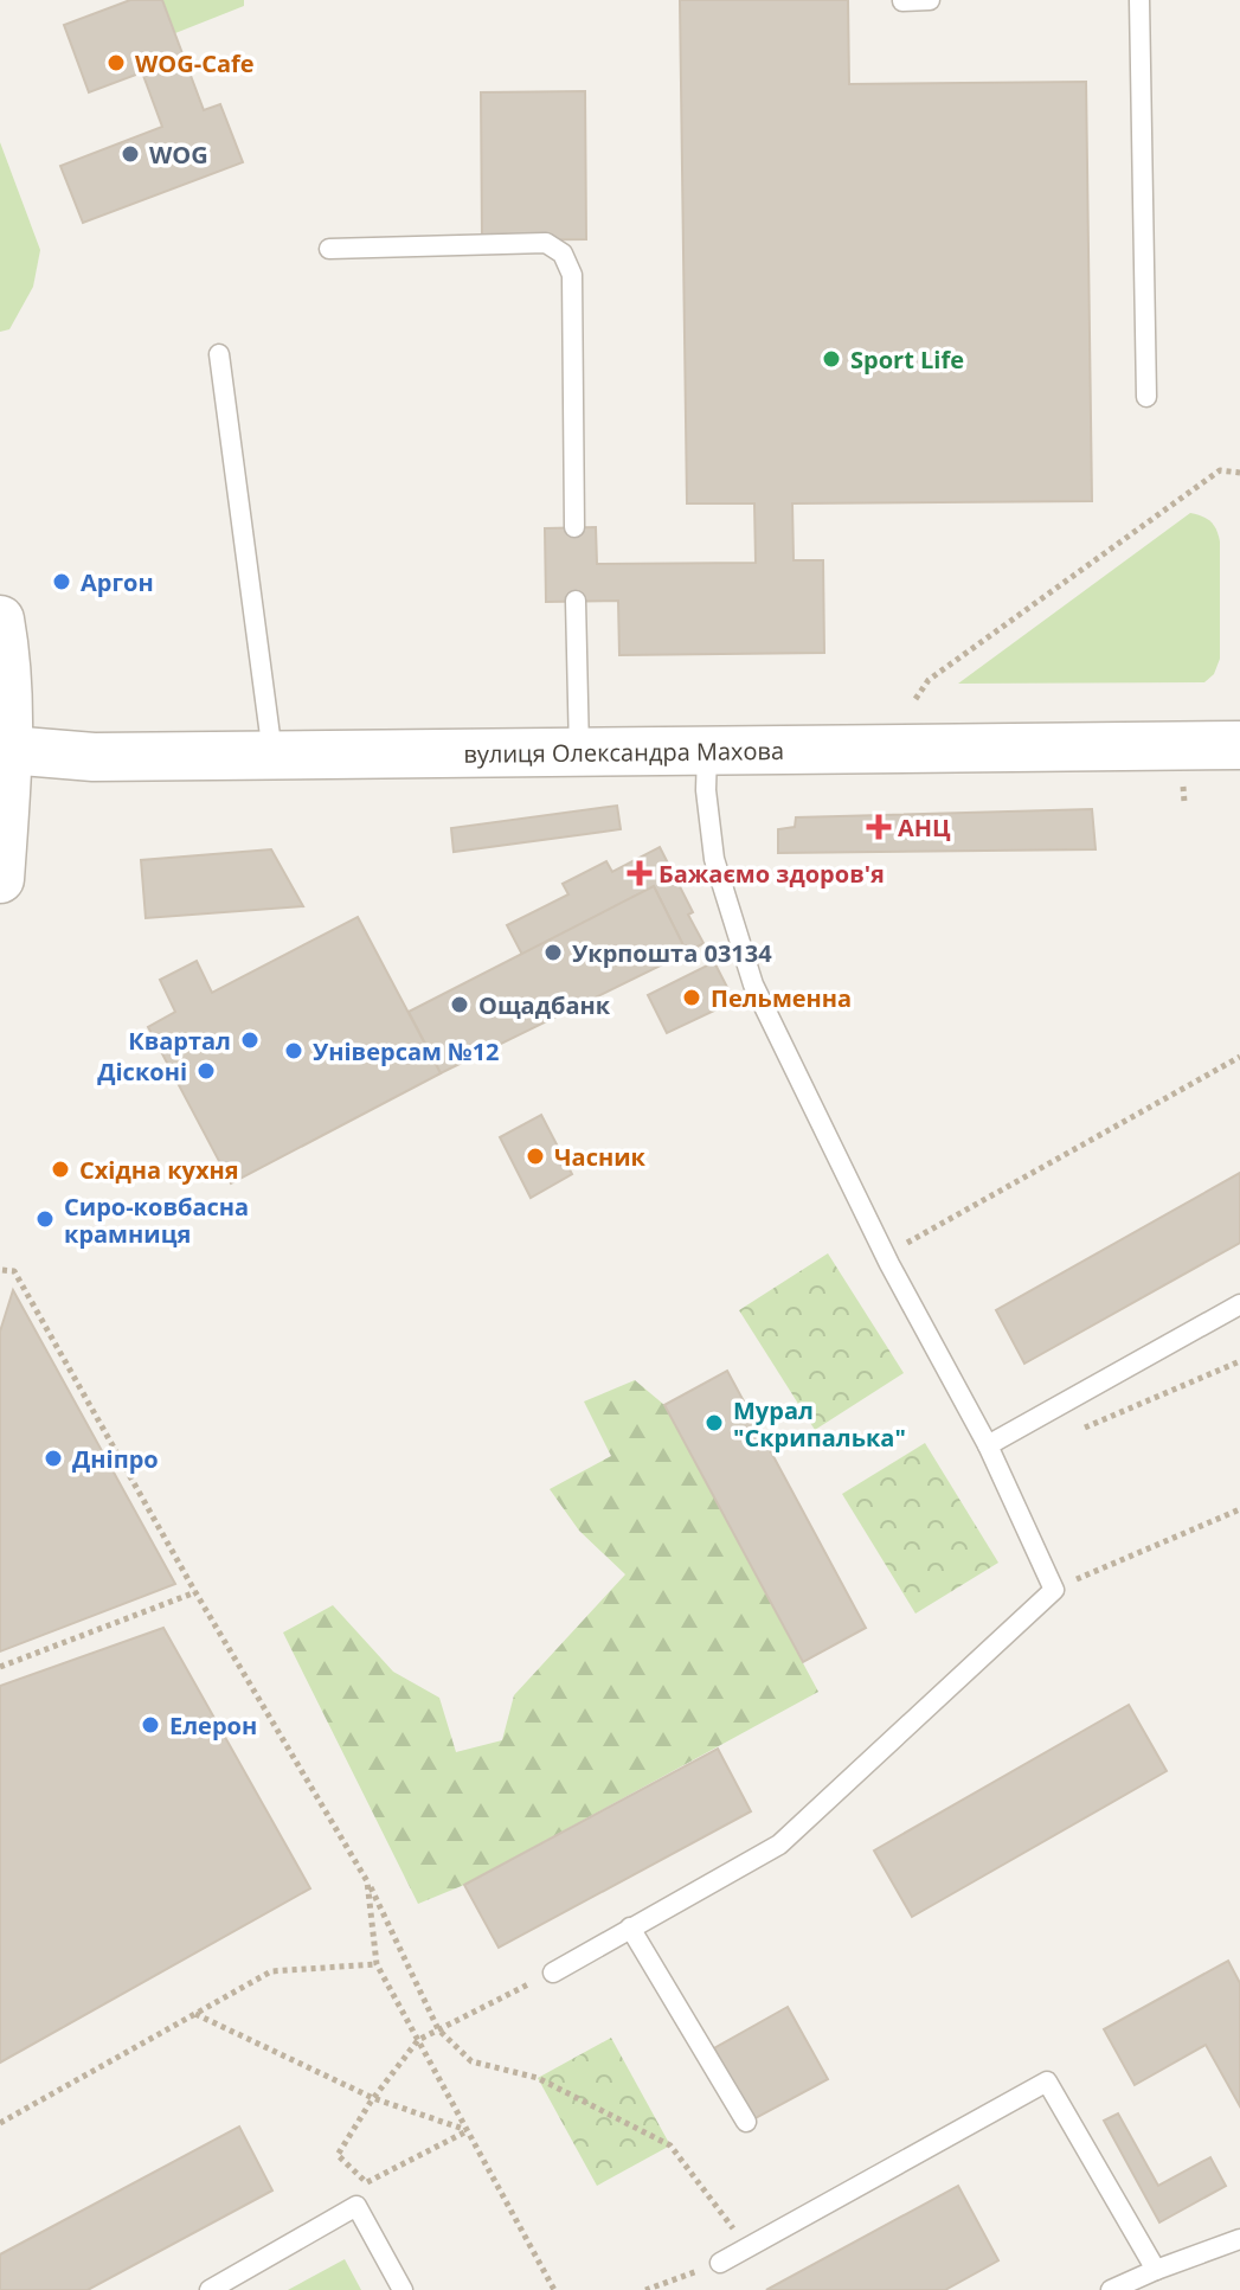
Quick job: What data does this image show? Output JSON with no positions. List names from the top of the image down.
{
  "streets": {
    "street": ["вулиця Олександра Махова"]
  },
  "places": {
    "other": [
      "WOG-Cafe",
      "WOG",
      "Sport Life",
      "Аргон",
      "Укрпошта 03134",
      "Пельменна",
      "Ощадбанк",
      "Квартал",
      "Універсам №12",
      "Дісконі",
      "Часник",
      "Східна кухня",
      "Сиро-ковбасна крамниця",
      "Мурал \"Скрипалька\"",
      "Дніпро",
      "Елерон"
    ],
    "health": ["АНЦ", "Бажаємо здоров'я"]
  }
}
